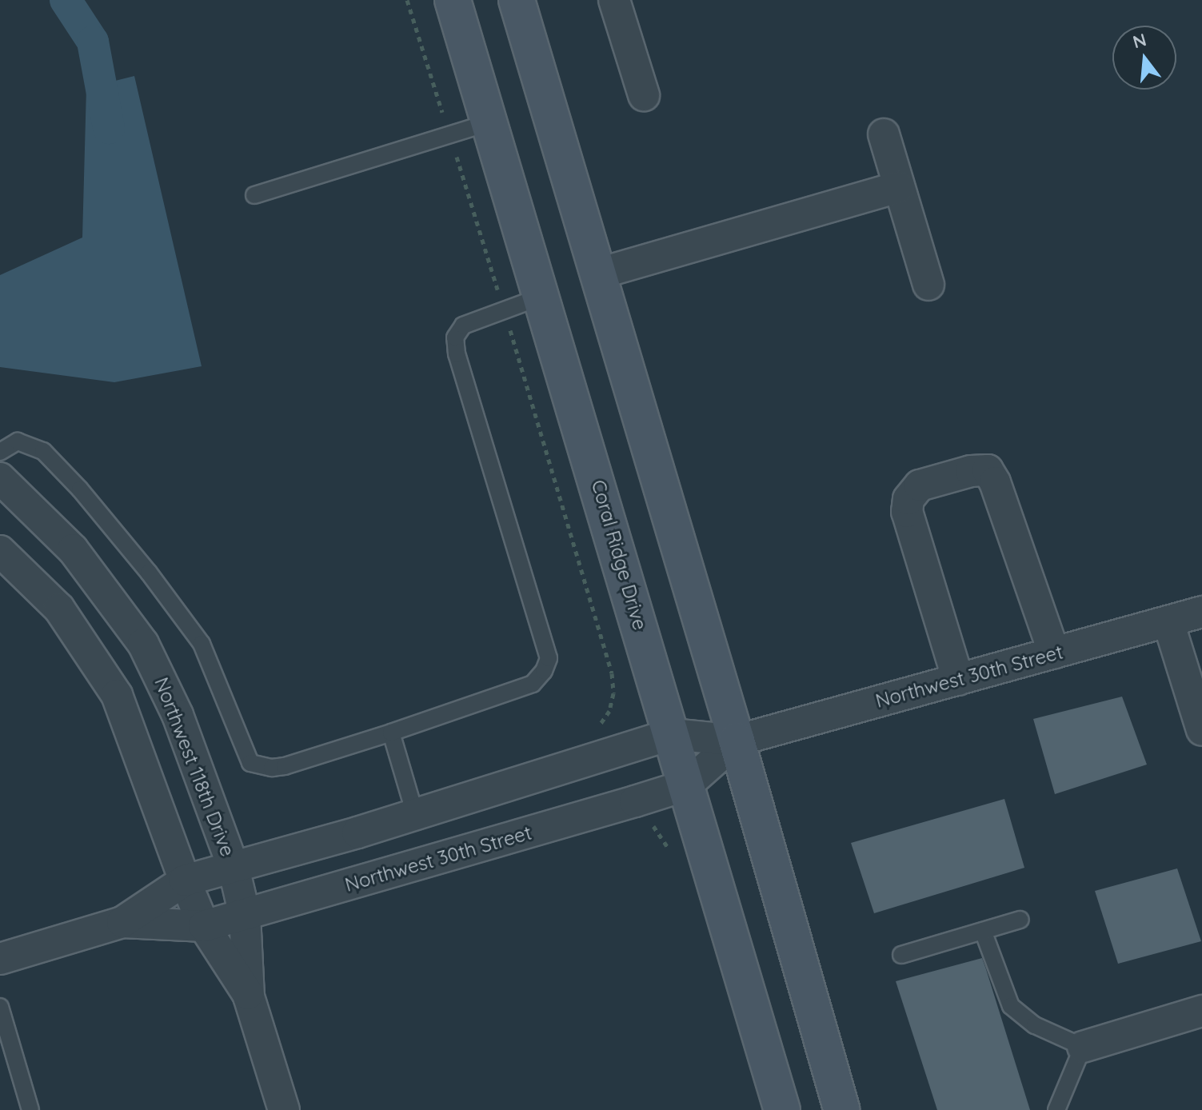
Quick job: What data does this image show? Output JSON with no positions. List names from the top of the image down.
{
  "streets": {
    "main road": ["Coral Ridge Drive"],
    "street": ["Northwest 30th Street", "Northwest 118th Drive"]
  },
  "crossings": [
    ["Coral Ridge Drive", "Northwest 30th Street"],
    ["Northwest 30th Street", "Northwest 118th Drive"]
  ],
  "north": "top"
}
